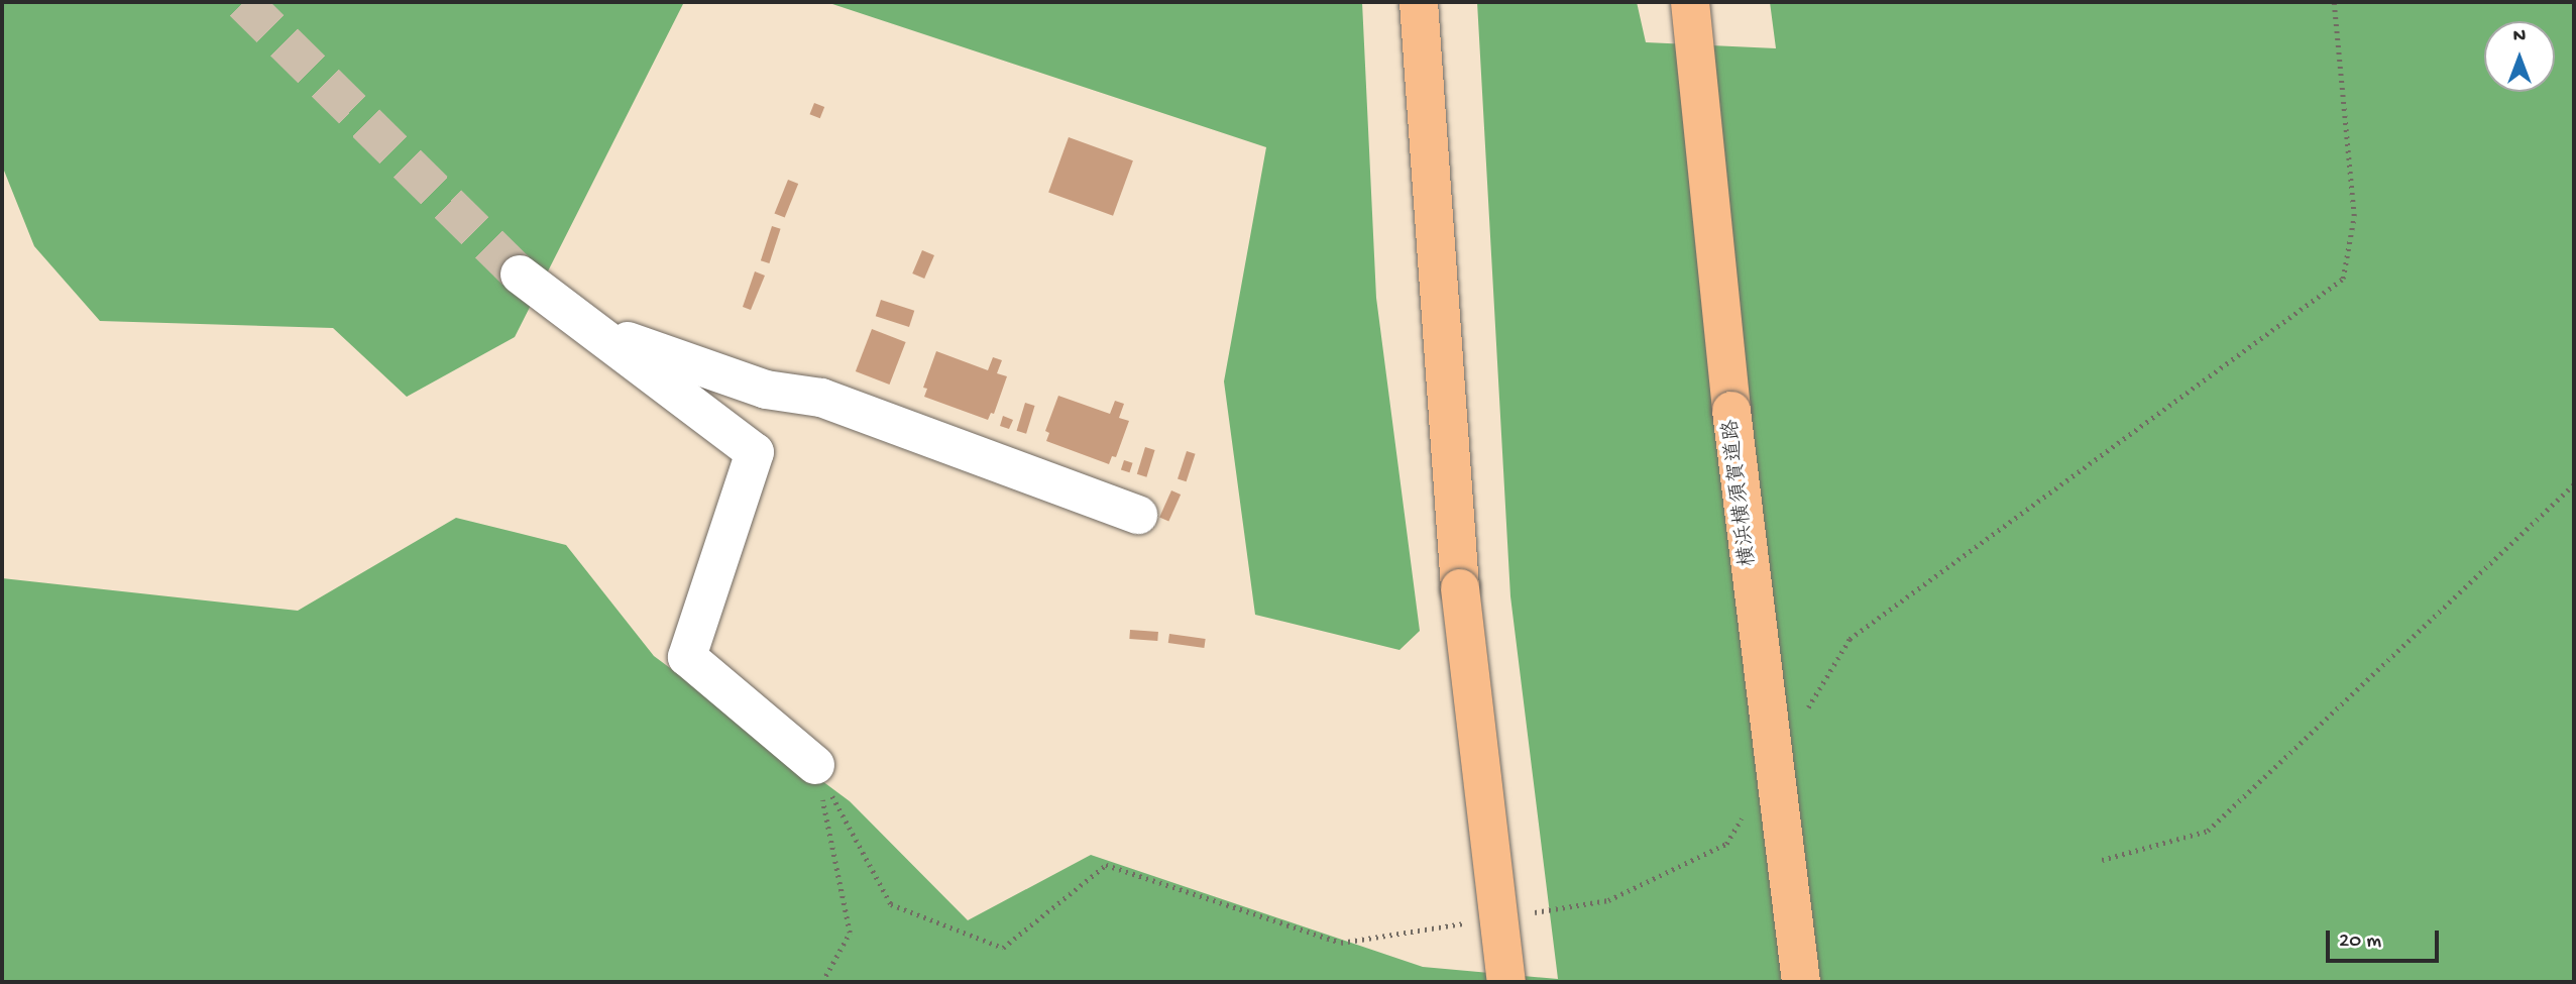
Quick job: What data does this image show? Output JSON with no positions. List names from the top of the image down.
{
  "streets": {
    "highway": ["横浜横須賀道路"]
  },
  "scale_bar": "20 m",
  "north": "top"
}
